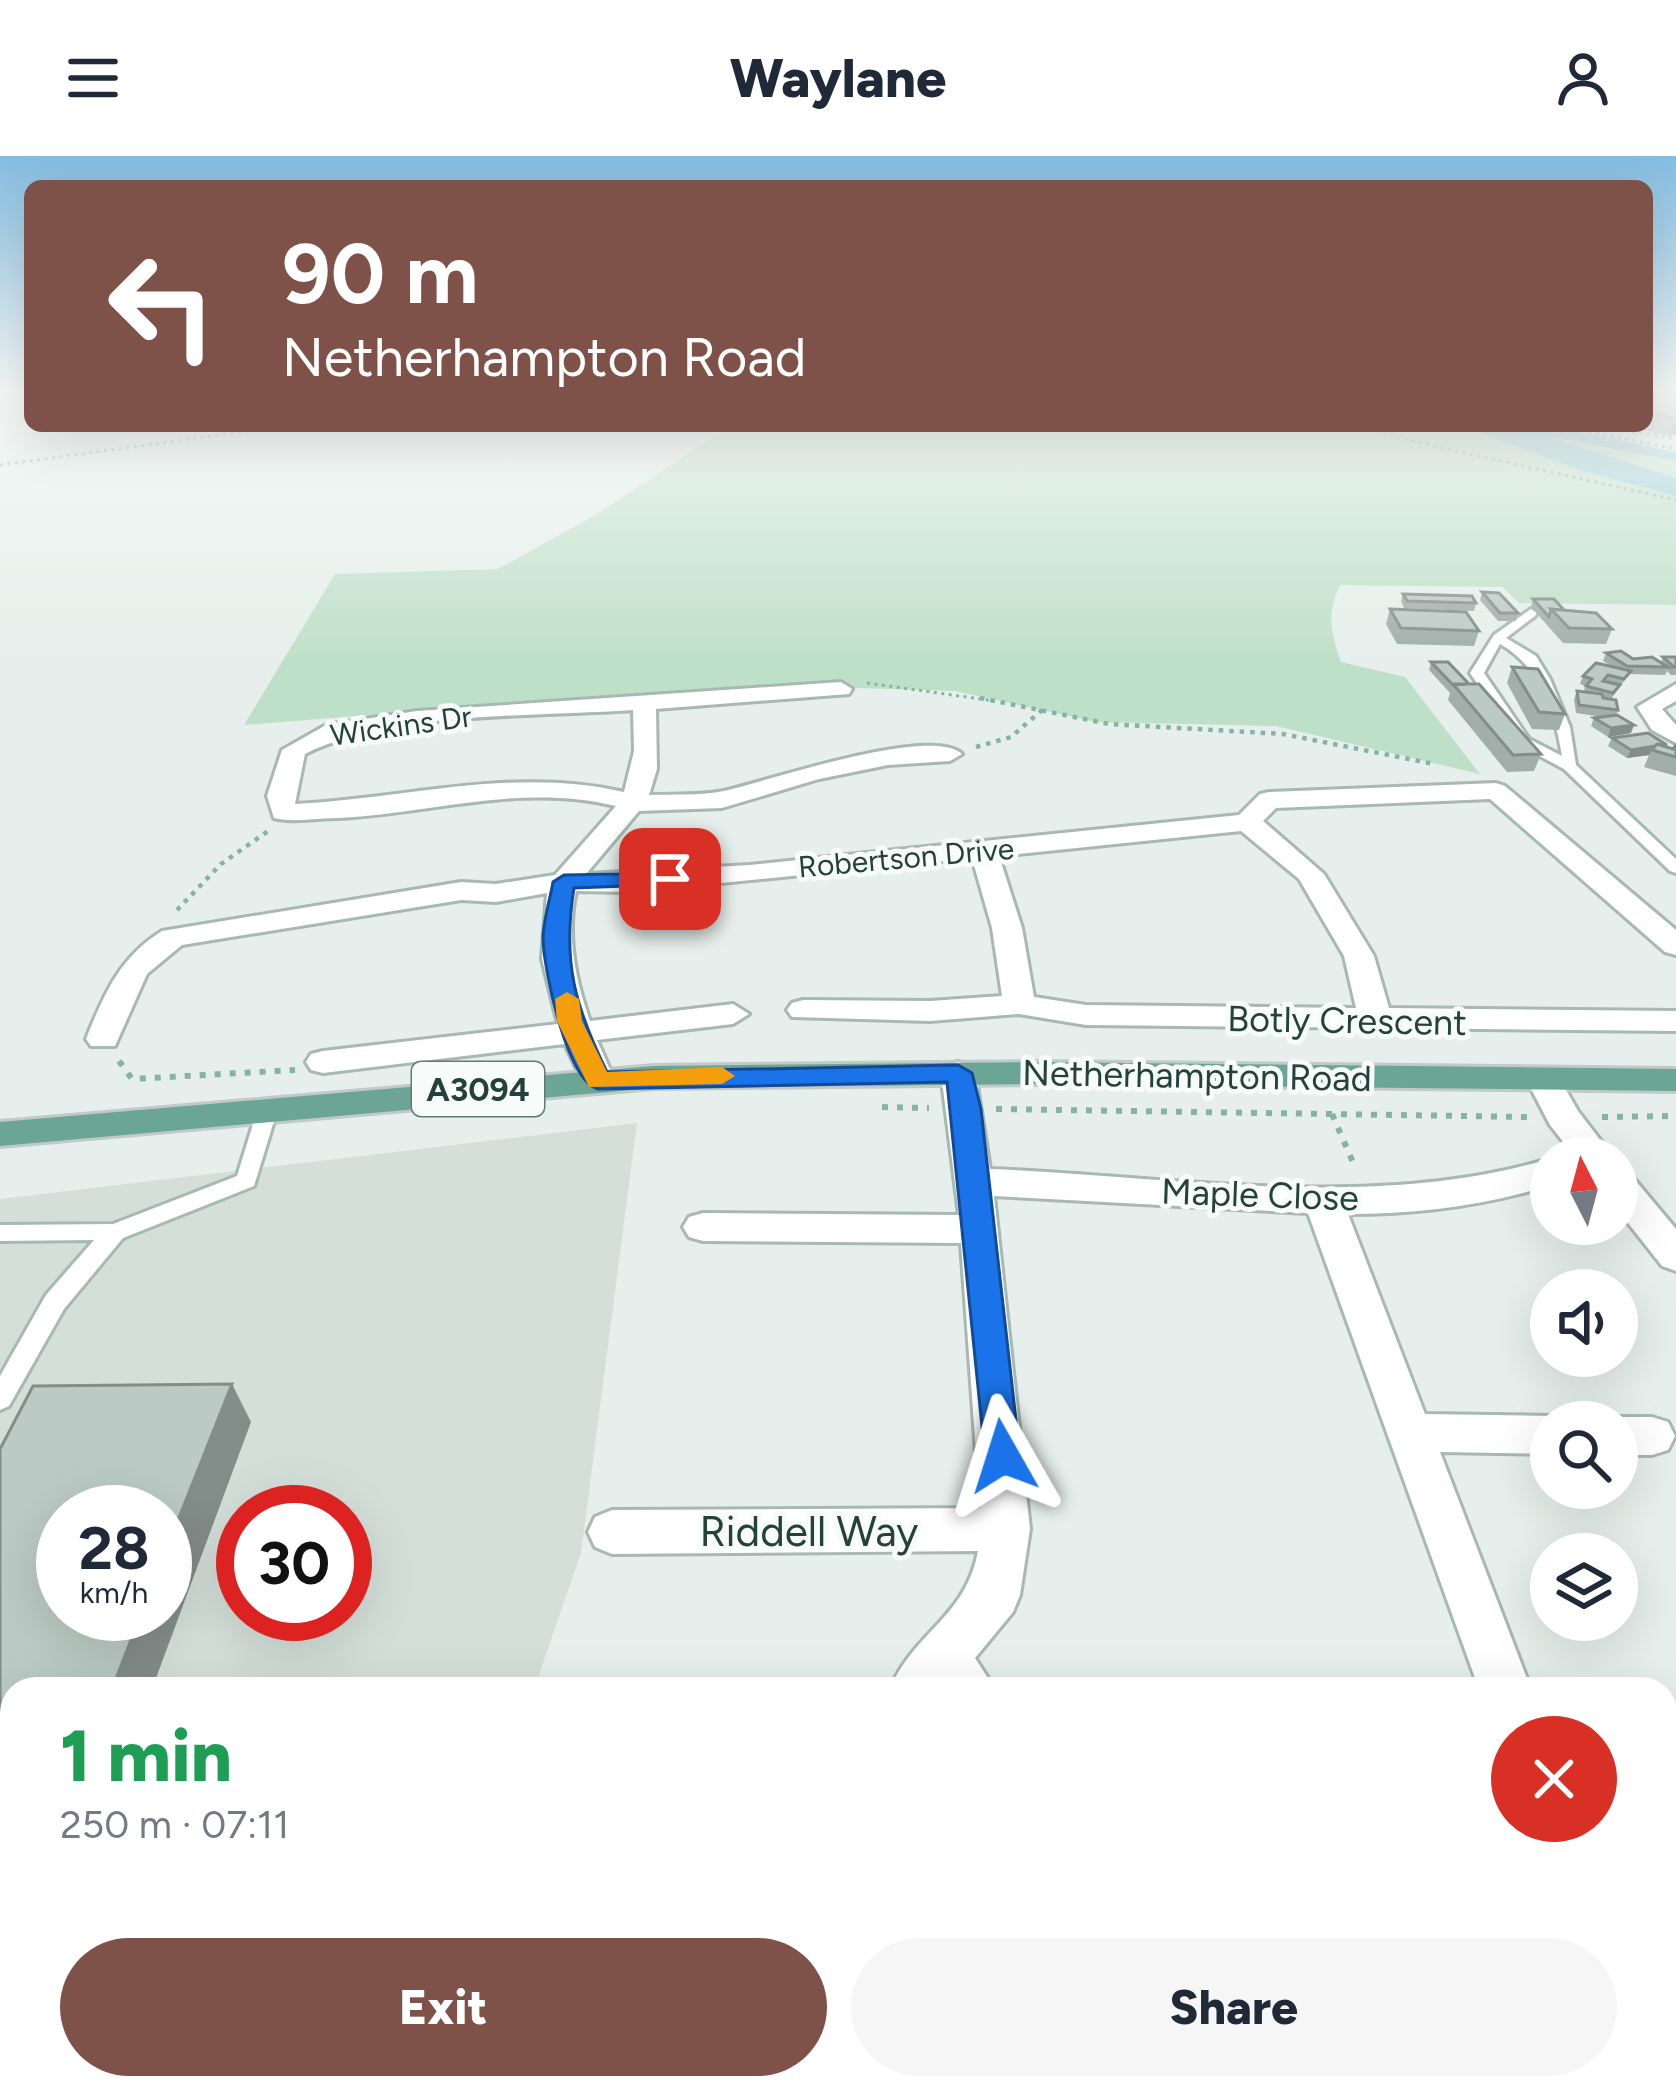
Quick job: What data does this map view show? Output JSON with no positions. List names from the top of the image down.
{
  "streets": {
    "main road": ["Netherhampton Road", "A3094"],
    "street": [
      "Wickins Dr",
      "Robertson Drive",
      "Botly Crescent",
      "Maple Close",
      "Riddell Way"
    ]
  },
  "north": "top",
  "page": {
    "header": "Waylane",
    "turn": ["90 m", "Netherhampton Road"],
    "speed": "28 km/h",
    "limit": "30",
    "heading": ["1 min", "250 m · 07:11"],
    "buttons": ["Exit", "Share"]
  }
}
